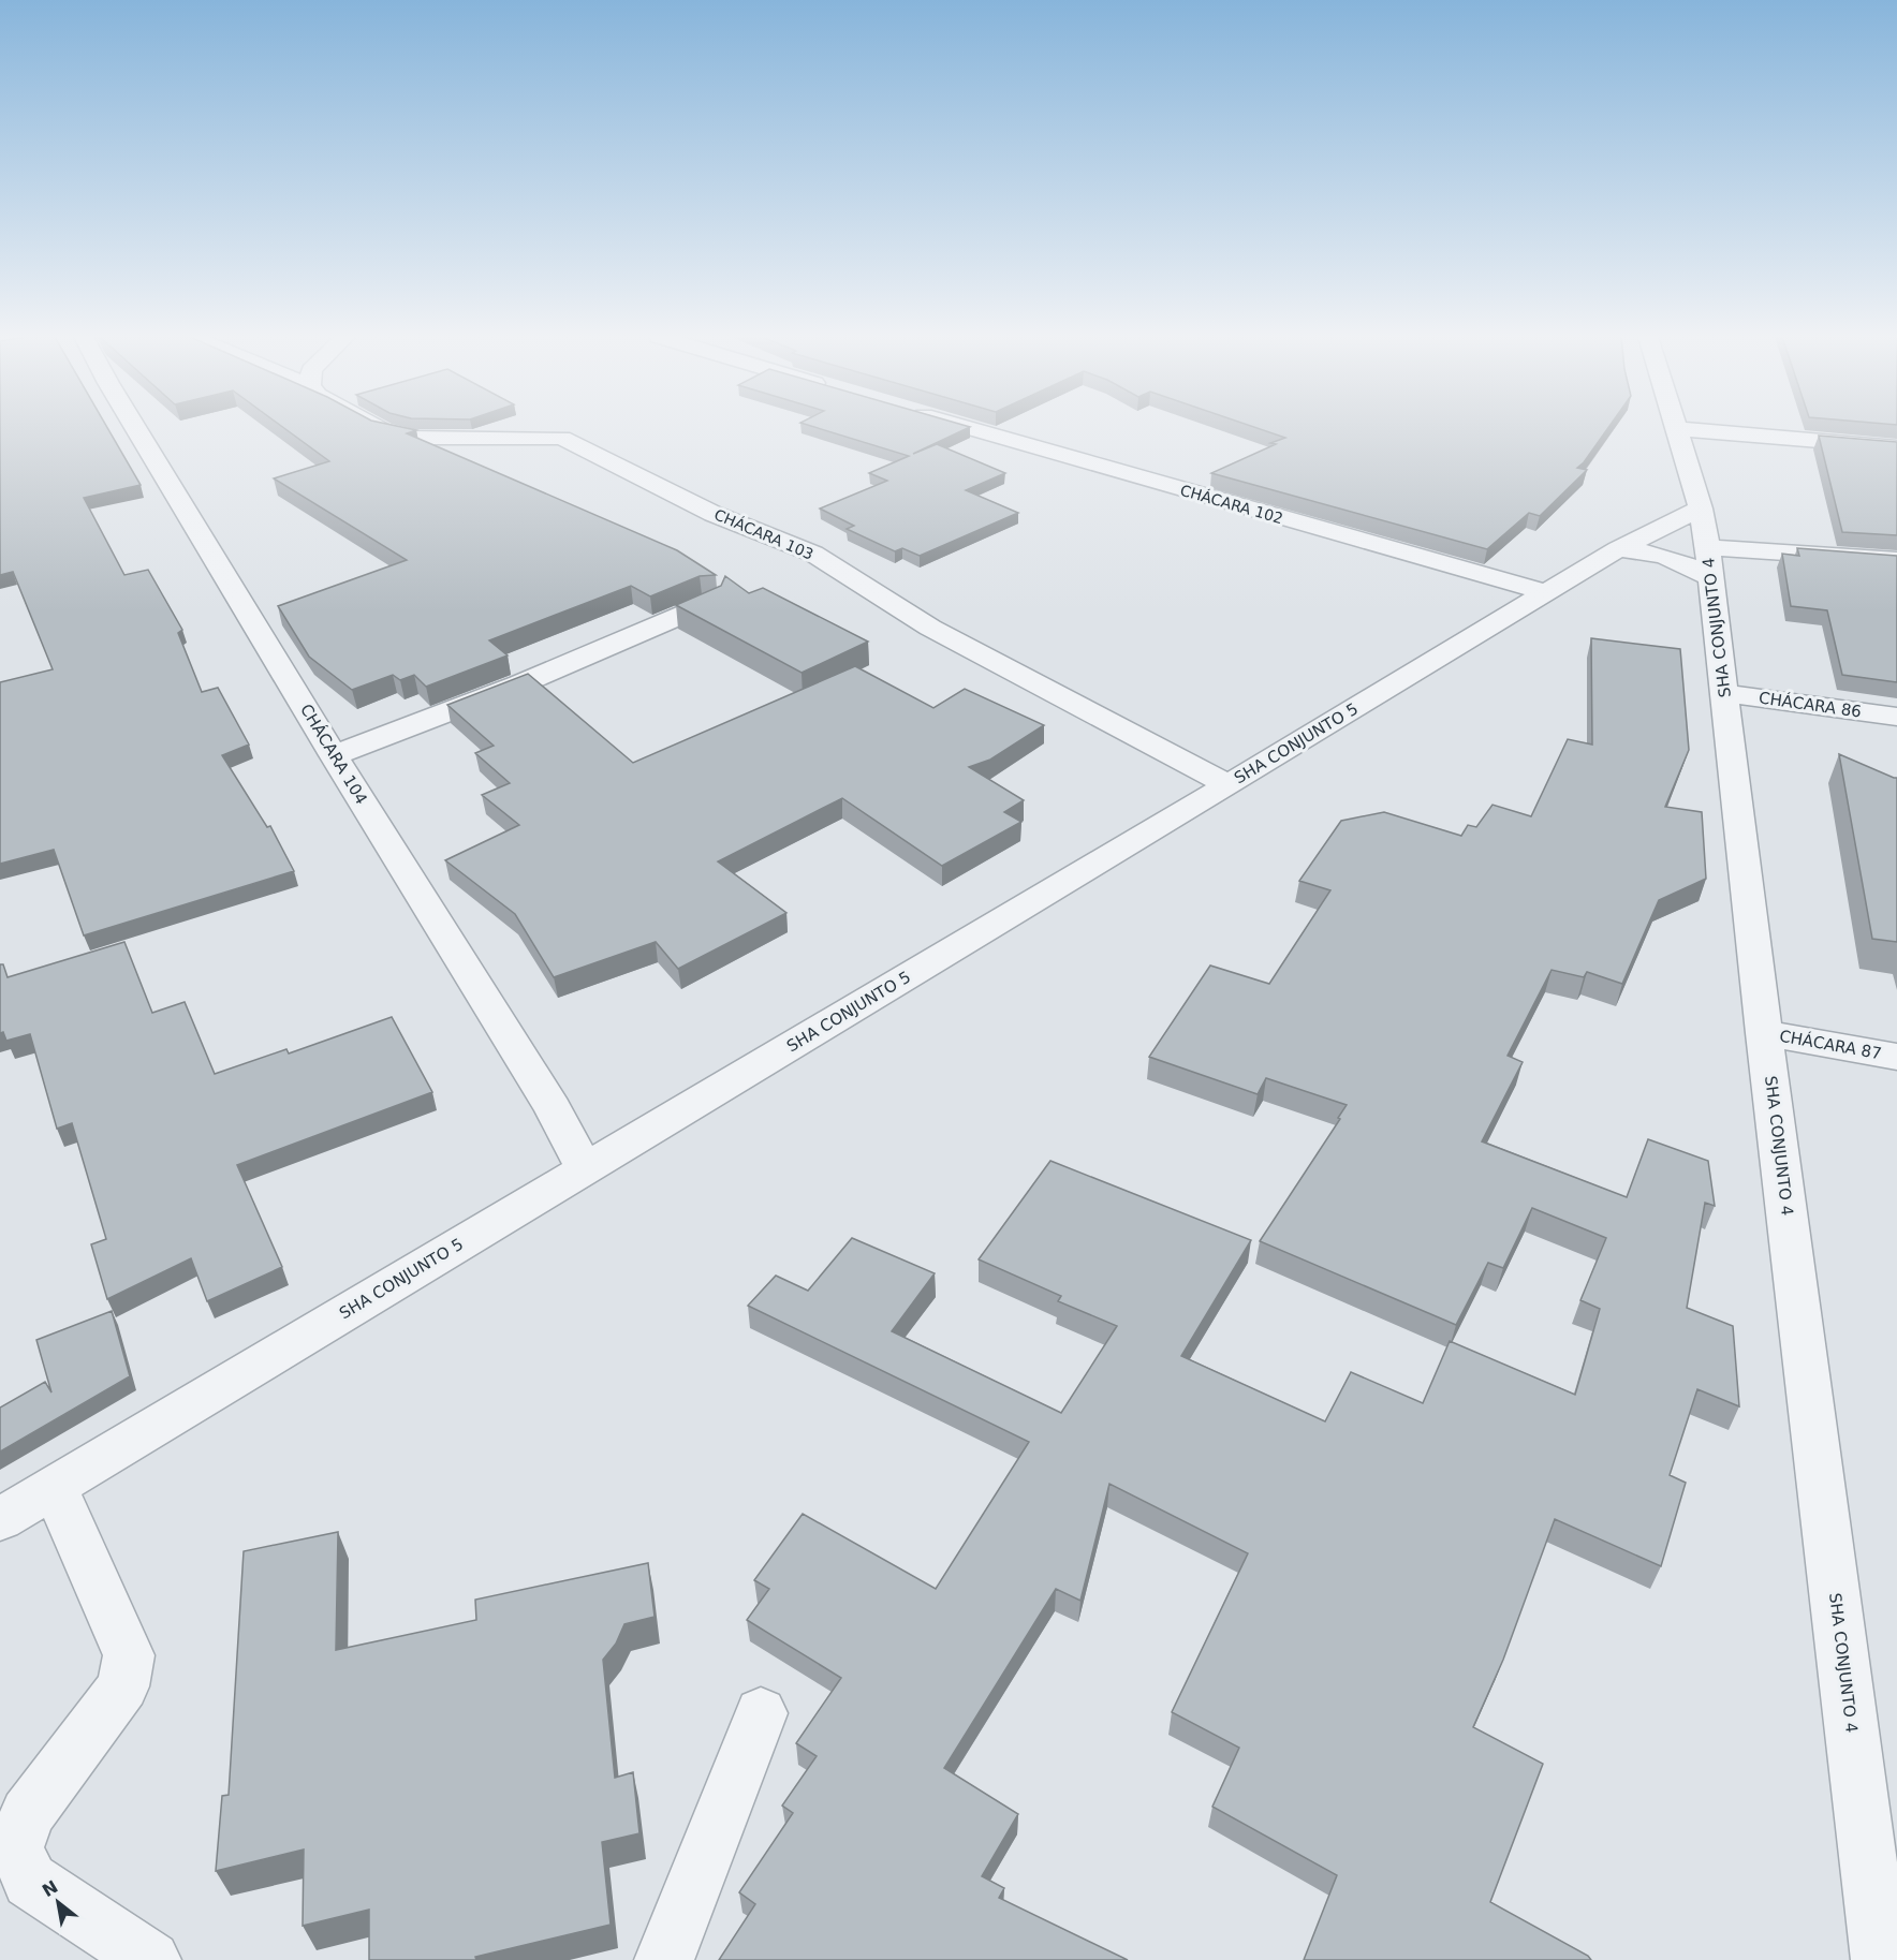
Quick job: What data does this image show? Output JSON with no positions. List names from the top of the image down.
{
  "streets": {
    "street": [
      "CHÁCARA 102",
      "CHÁCARA 103",
      "SHA CONJUNTO 4",
      "CHÁCARA 86",
      "SHA CONJUNTO 5",
      "CHÁCARA 104",
      "CHÁCARA 87"
    ]
  },
  "crossings": [
    ["CHÁCARA 102", "SHA CONJUNTO 5"],
    ["CHÁCARA 103", "SHA CONJUNTO 5"],
    ["SHA CONJUNTO 4", "CHÁCARA 86"],
    ["SHA CONJUNTO 4", "SHA CONJUNTO 5"],
    ["SHA CONJUNTO 4", "CHÁCARA 87"],
    ["SHA CONJUNTO 5", "CHÁCARA 104"]
  ],
  "north": "top left"
}
